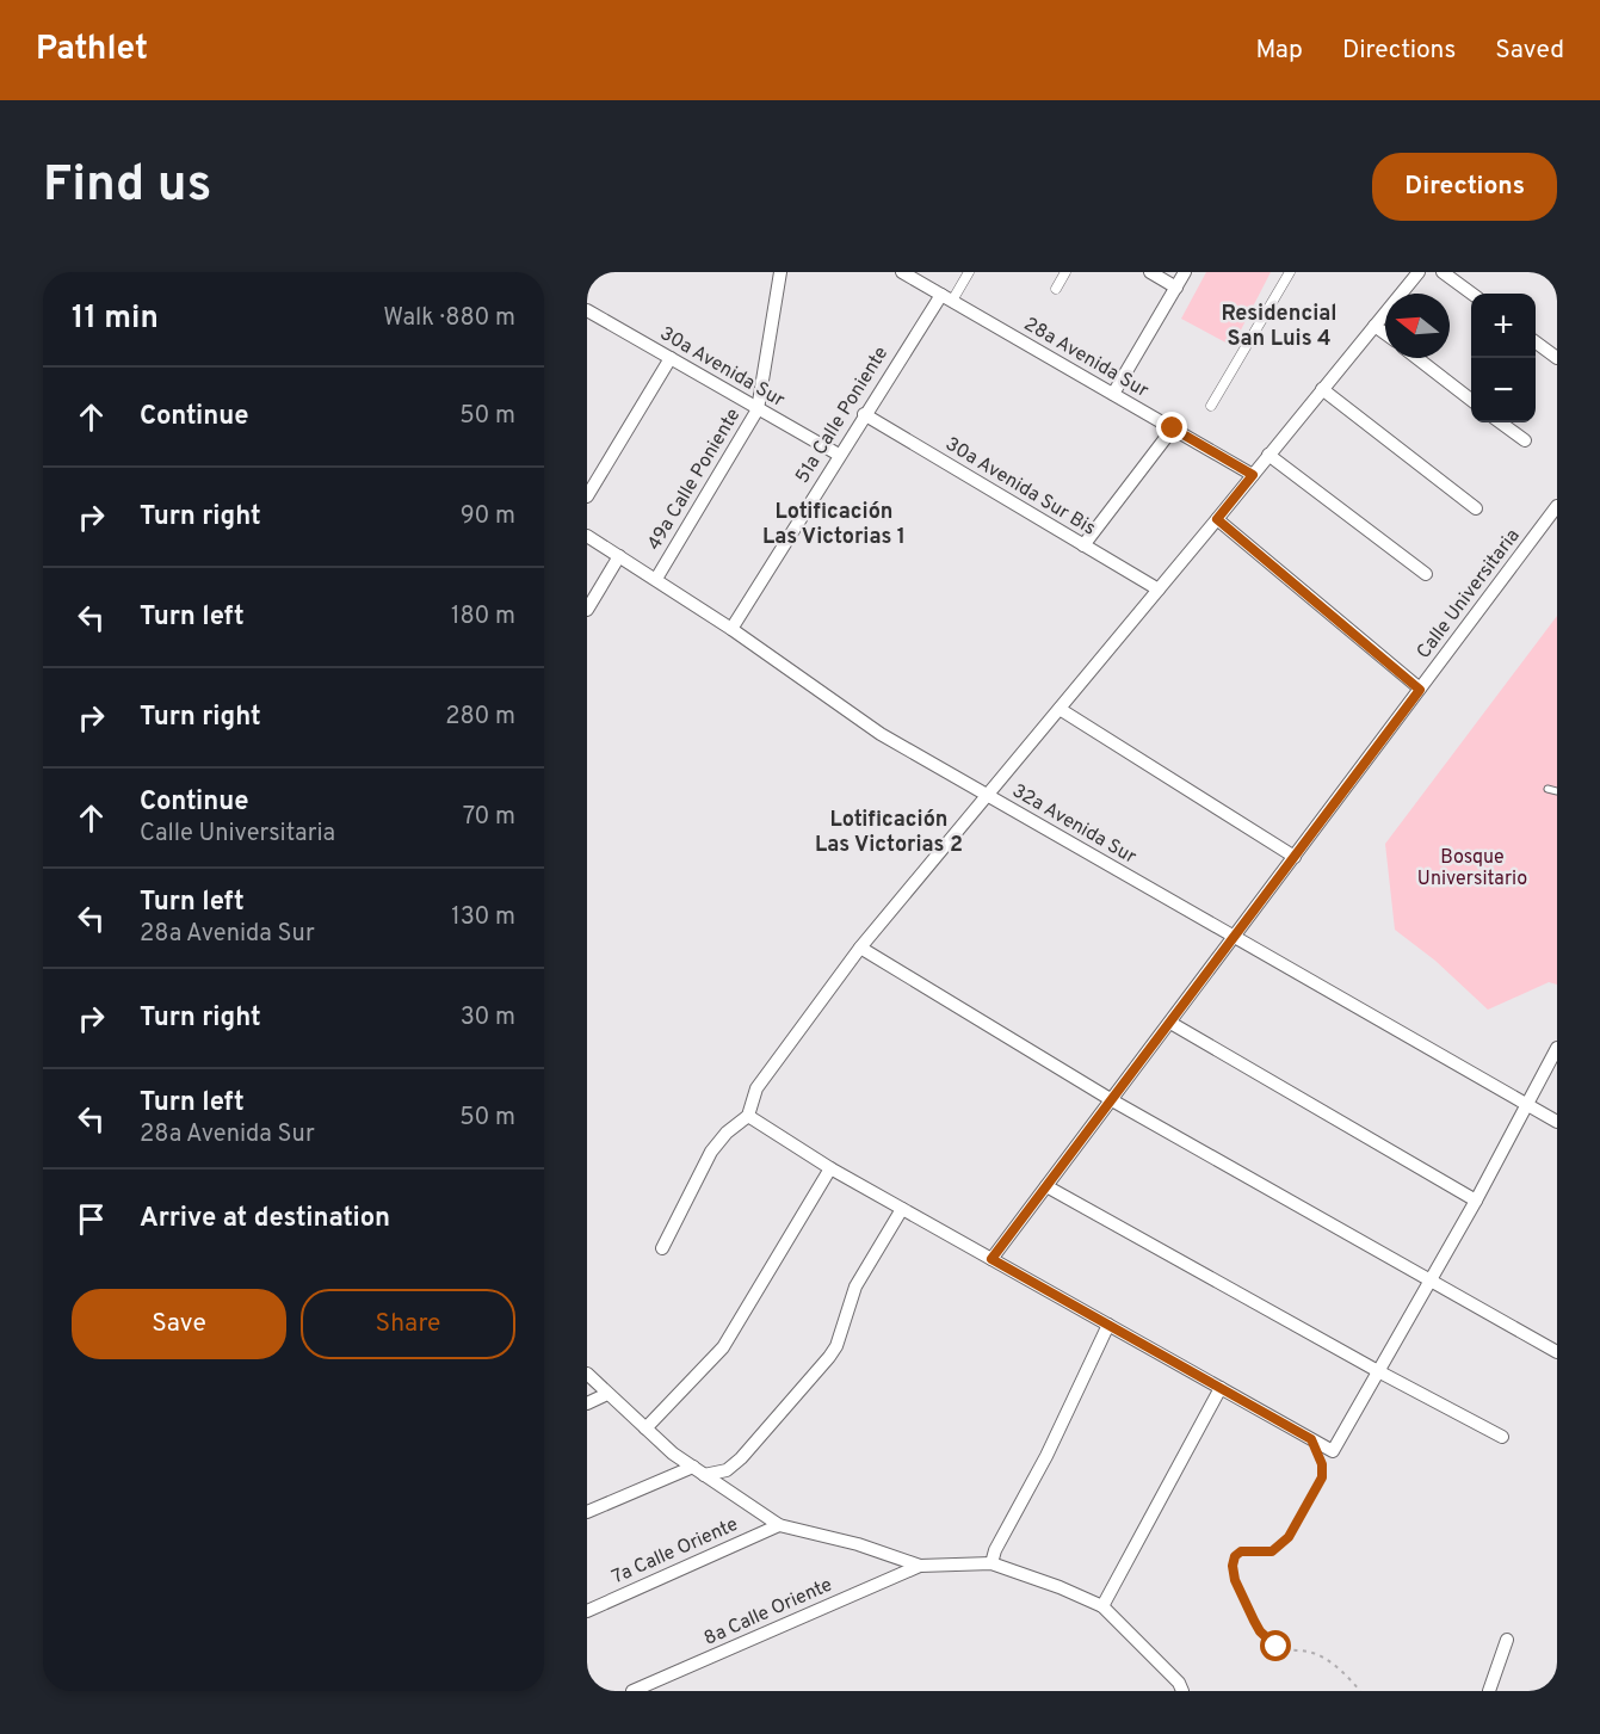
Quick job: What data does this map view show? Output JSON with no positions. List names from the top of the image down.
{
  "streets": {
    "street": [
      "28a Avenida Sur",
      "30a Avenida Sur",
      "51a Calle Poniente",
      "49a Calle Poniente",
      "30a Avenida Sur Bis",
      "Calle Universitaria",
      "32a Avenida Sur",
      "7a Calle Oriente",
      "8a Calle Oriente"
    ]
  },
  "crossings": [
    ["28a Avenida Sur", "51a Calle Poniente"],
    ["30a Avenida Sur", "51a Calle Poniente"],
    ["30a Avenida Sur", "49a Calle Poniente"],
    ["51a Calle Poniente", "30a Avenida Sur Bis"],
    ["51a Calle Poniente", "32a Avenida Sur"],
    ["49a Calle Poniente", "32a Avenida Sur"],
    ["Calle Universitaria", "32a Avenida Sur"]
  ],
  "districts": ["Residencial San Luis 4", "Lotificación Las Victorias 1", "Lotificación Las Victorias 2"],
  "parks": ["Bosque Universitario"],
  "north": "left",
  "page": {
    "header": "Pathlet",
    "nav": ["Map", "Directions", "Saved"],
    "buttons": [
      "Directions",
      ["Save", "Share"]
    ],
    "title": "Find us",
    "heading": ["11 min", "Walk · 880 m"],
    "map_buttons": ["+", "−"],
    "list": [
      ["Continue", "50 m"],
      ["Turn right", "90 m"],
      ["Turn left", "180 m"],
      ["Turn right", "280 m"],
      ["Continue", "Calle Universitaria", "70 m"],
      ["Turn left", "28a Avenida Sur", "130 m"],
      ["Turn right", "30 m"],
      ["Turn left", "28a Avenida Sur", "50 m"],
      "Arrive at destination"
    ]
  }
}
